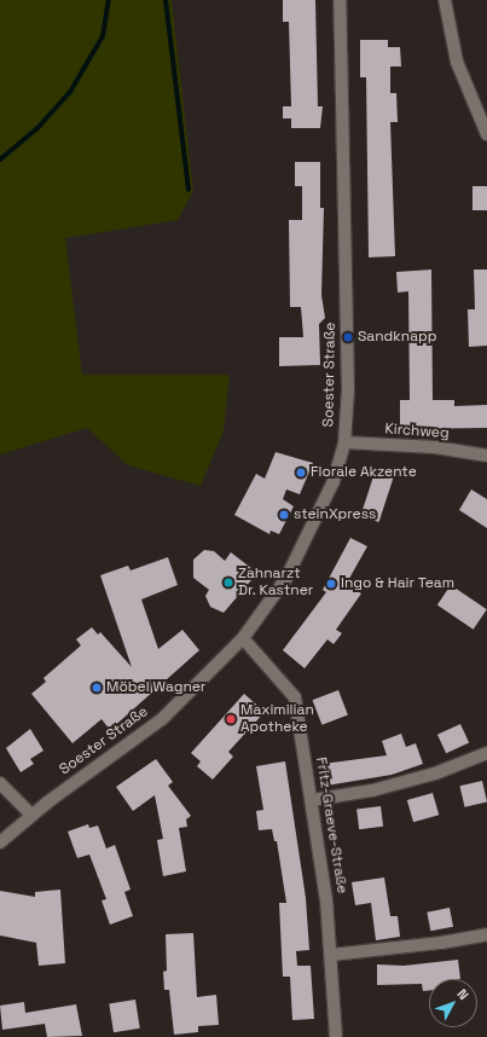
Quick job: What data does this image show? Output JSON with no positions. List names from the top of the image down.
{
  "streets": {
    "street": ["Soester Straße", "Kirchweg", "Fritz-Graeve-Straße"]
  },
  "crossings": [
    ["Soester Straße", "Kirchweg"],
    ["Soester Straße", "Fritz-Graeve-Straße"]
  ],
  "places": [
    "Sandknapp",
    "Florale Akzente",
    "steinXpress",
    "Zahnarzt Dr. Kastner",
    "Ingo & Hair Team",
    "Möbel Wagner",
    "Maximilian Apotheke"
  ],
  "north": "top right"
}
